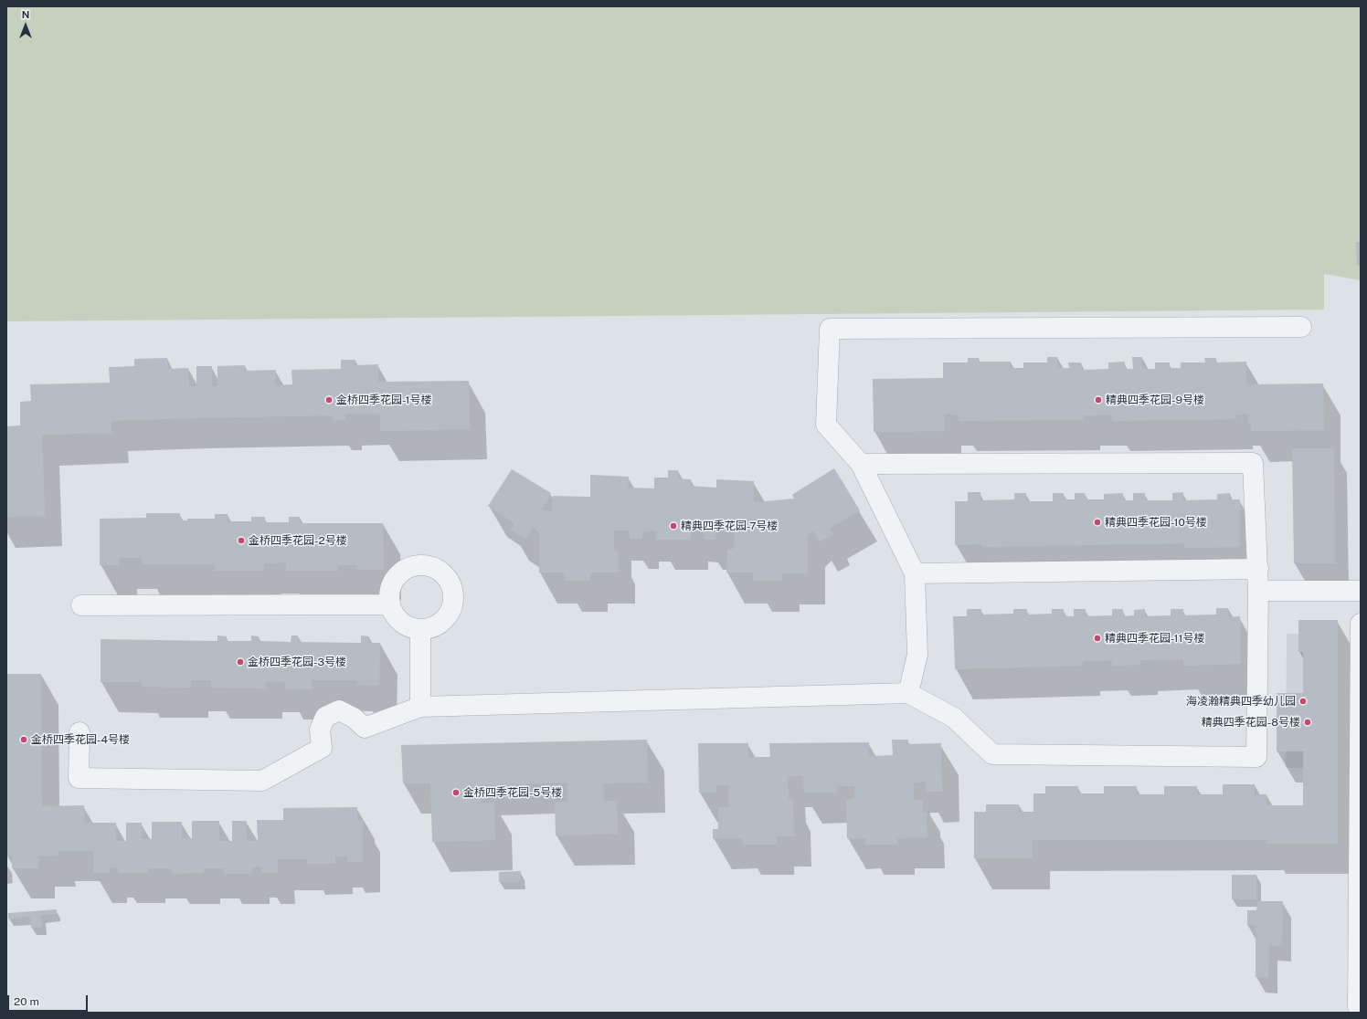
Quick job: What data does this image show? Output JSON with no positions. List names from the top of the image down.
{
  "places": [
    "金桥四季花园-1号楼",
    "精典四季花园-9号楼",
    "精典四季花园-10号楼",
    "精典四季花园-7号楼",
    "金桥四季花园-2号楼",
    "精典四季花园-11号楼",
    "金桥四季花园-3号楼",
    "海凌瀚精典四季幼儿园",
    "精典四季花园-8号楼",
    "金桥四季花园-4号楼",
    "金桥四季花园-5号楼"
  ],
  "scale_bar": "20 m",
  "north": "top"
}
